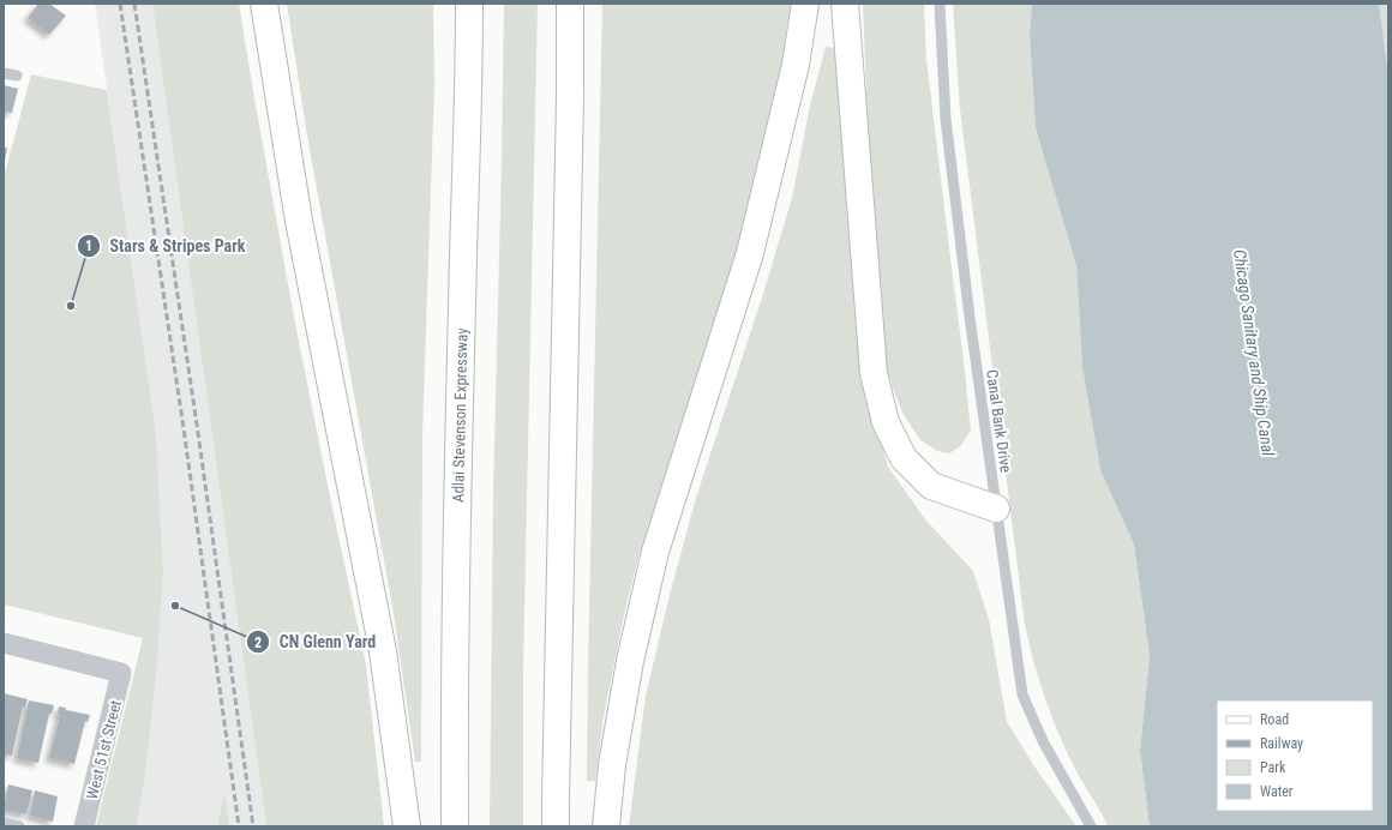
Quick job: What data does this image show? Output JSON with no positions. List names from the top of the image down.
{
  "streets": {
    "main road": ["Adlai Stevenson Expressway"],
    "street": ["West 51st Street"],
    "lane": ["Canal Bank Drive"]
  },
  "water": ["Chicago Sanitary and Ship Canal"],
  "places": ["Stars & Stripes Park", "CN Glenn Yard"],
  "legend": [
    "Road",
    "Railway",
    "Park",
    "Water"
  ]
}
